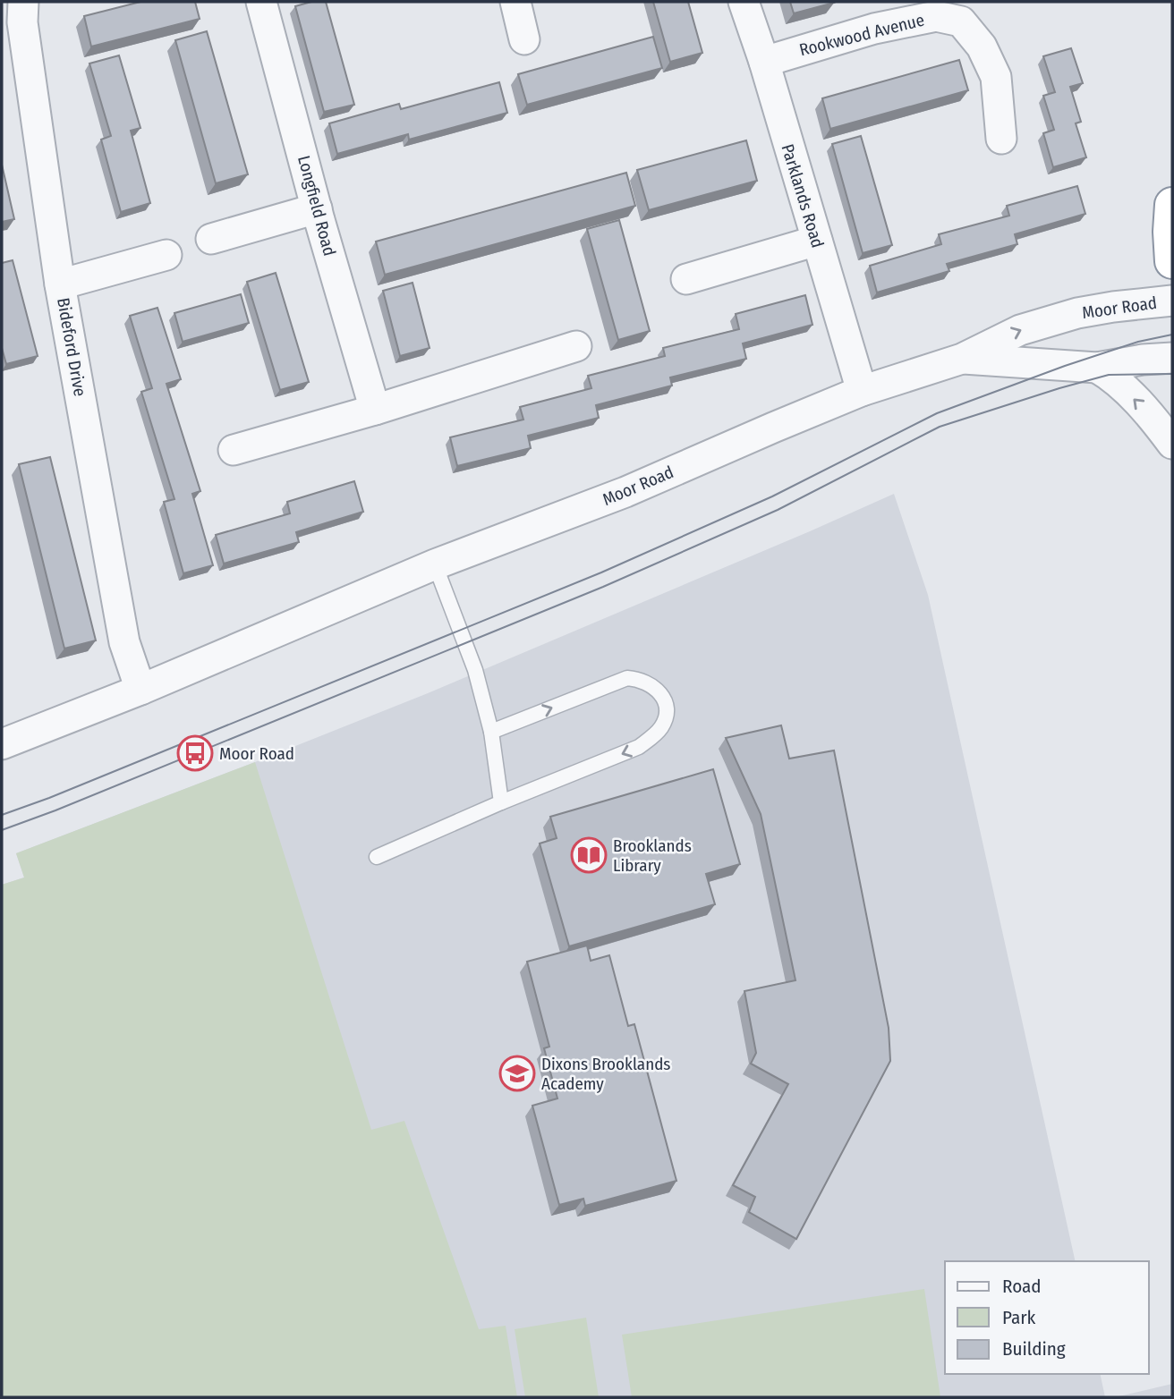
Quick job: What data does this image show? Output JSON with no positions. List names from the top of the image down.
{
  "streets": {
    "street": [
      "Rookwood Avenue",
      "Parklands Road",
      "Longfield Road",
      "Moor Road",
      "Bideford Drive"
    ]
  },
  "crossings": [
    ["Rookwood Avenue", "Parklands Road"],
    ["Parklands Road", "Moor Road"],
    ["Moor Road", "Bideford Drive"]
  ],
  "places": {
    "bus stop": ["Moor Road"],
    "library": ["Brooklands Library"],
    "school or university": ["Dixons Brooklands Academy"]
  },
  "legend": ["Road", "Park", "Building"]
}
